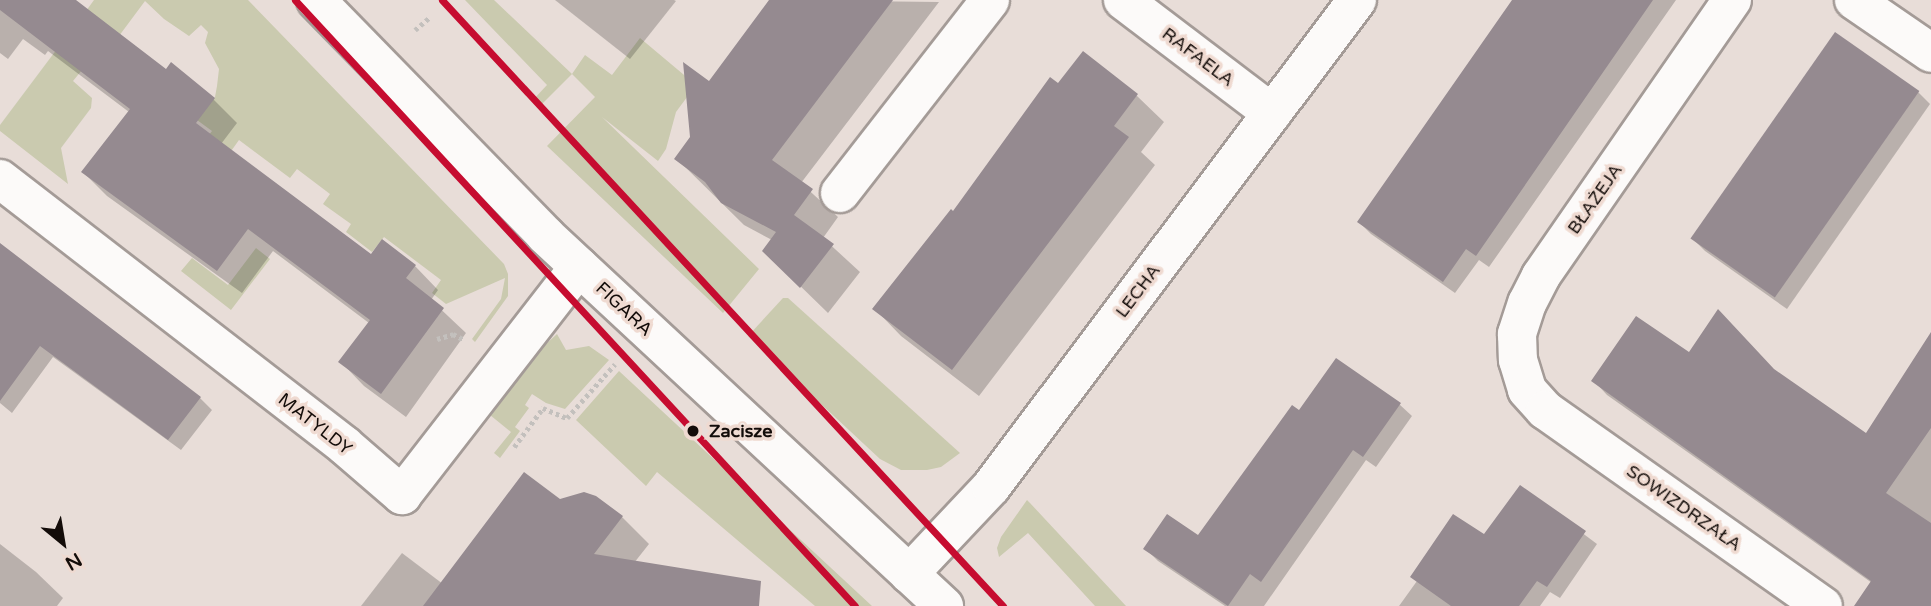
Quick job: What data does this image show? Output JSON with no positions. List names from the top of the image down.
{
  "streets": {
    "street": [
      "RAFAELA",
      "BŁAŻEJA",
      "LECHA",
      "FIGARA",
      "MATYLDY",
      "SOWIZDRZAŁA"
    ]
  },
  "crossings": [
    ["RAFAELA", "LECHA"],
    ["BŁAŻEJA", "SOWIZDRZAŁA"],
    ["LECHA", "FIGARA"],
    ["FIGARA", "MATYLDY"]
  ],
  "places": ["Zacisze"],
  "north": "bottom right"
}
